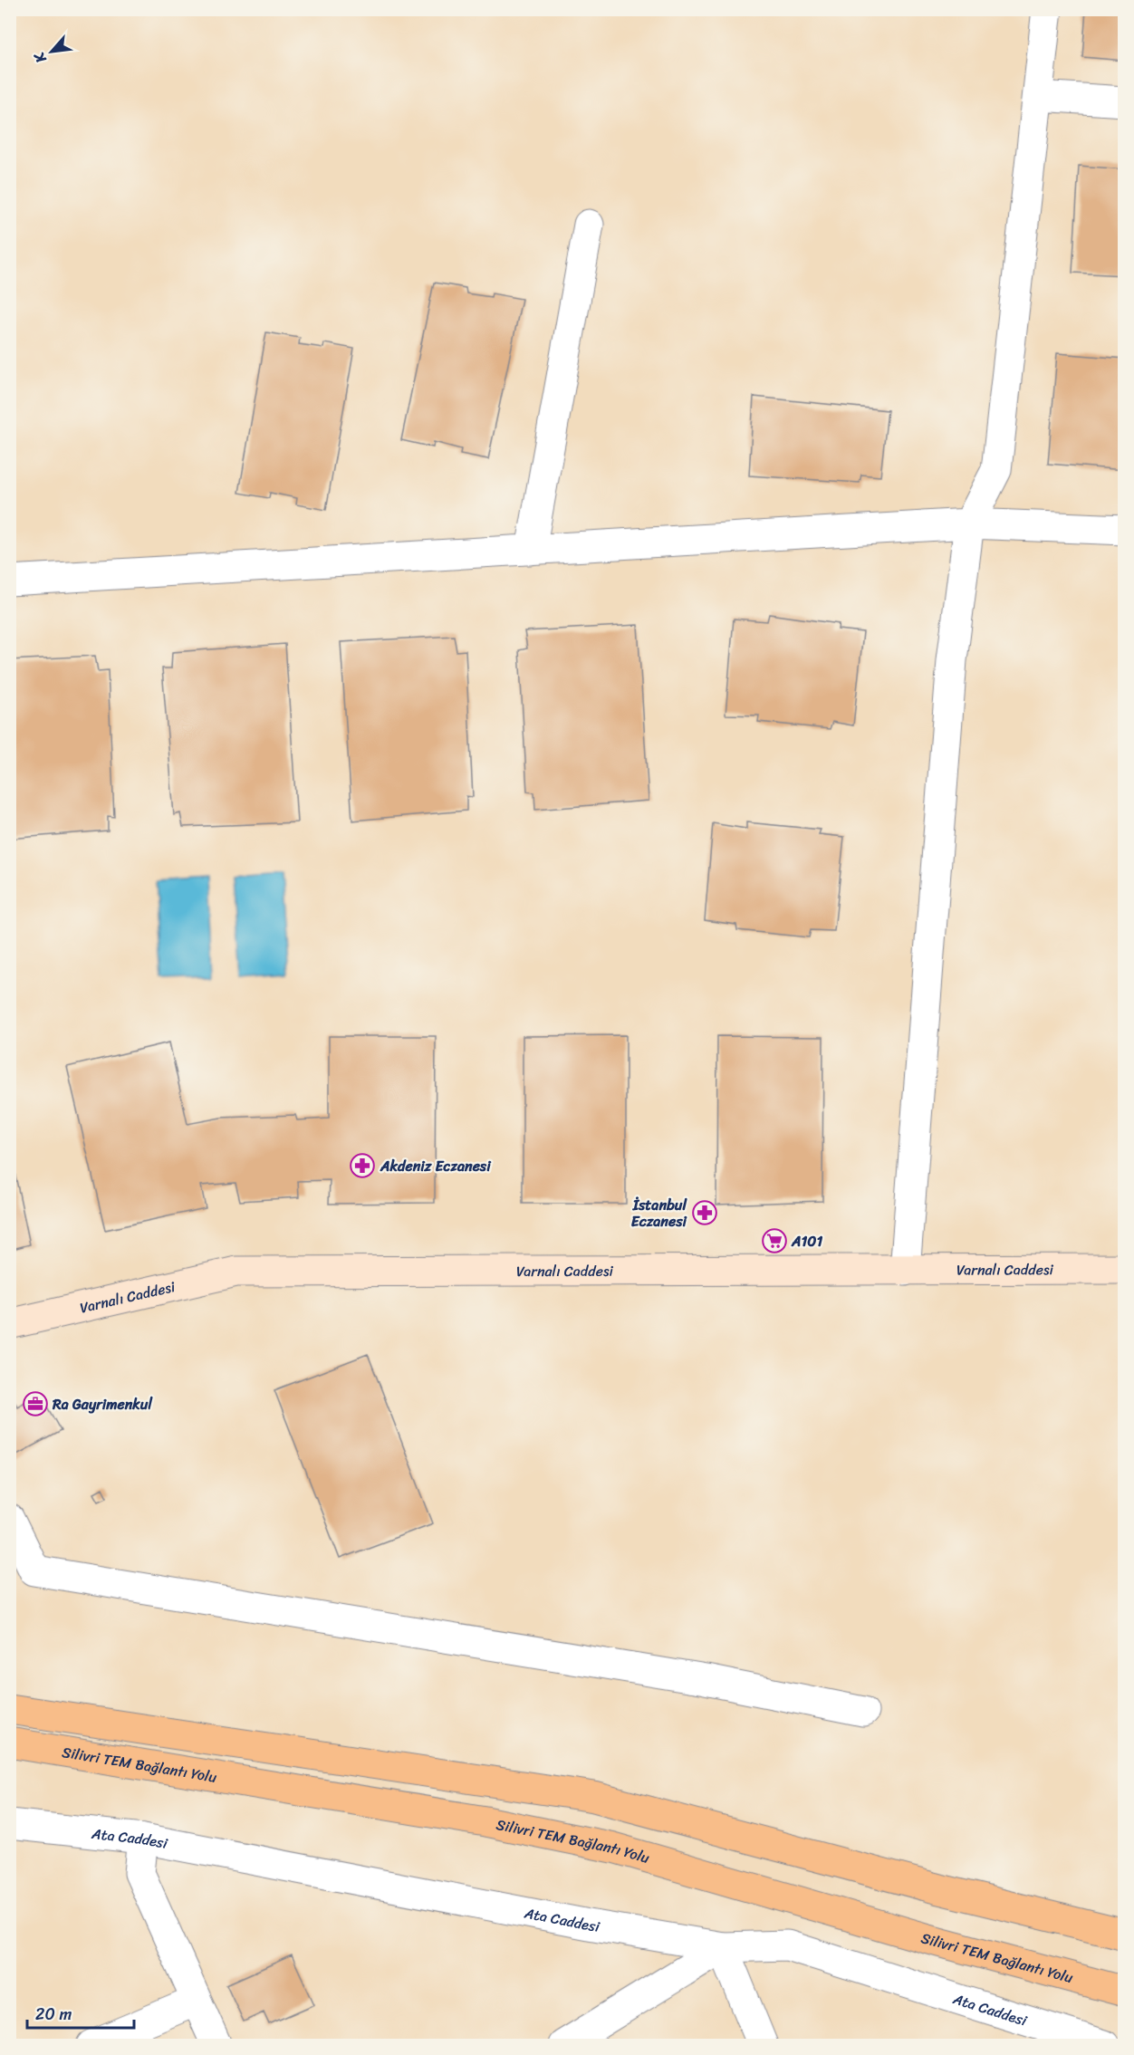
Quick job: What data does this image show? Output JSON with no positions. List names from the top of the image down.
{
  "streets": {
    "highway": ["Silivri TEM Bağlantı Yolu"],
    "main road": ["Varnalı Caddesi"],
    "street": ["Ata Caddesi"]
  },
  "places": {
    "pharmacy": ["Akdeniz Eczanesi", "İstanbul Eczanesi"],
    "supermarket": ["A101"],
    "office": ["Ra Gayrimenkul"]
  },
  "scale_bar": "20 m",
  "north": "bottom left"
}
